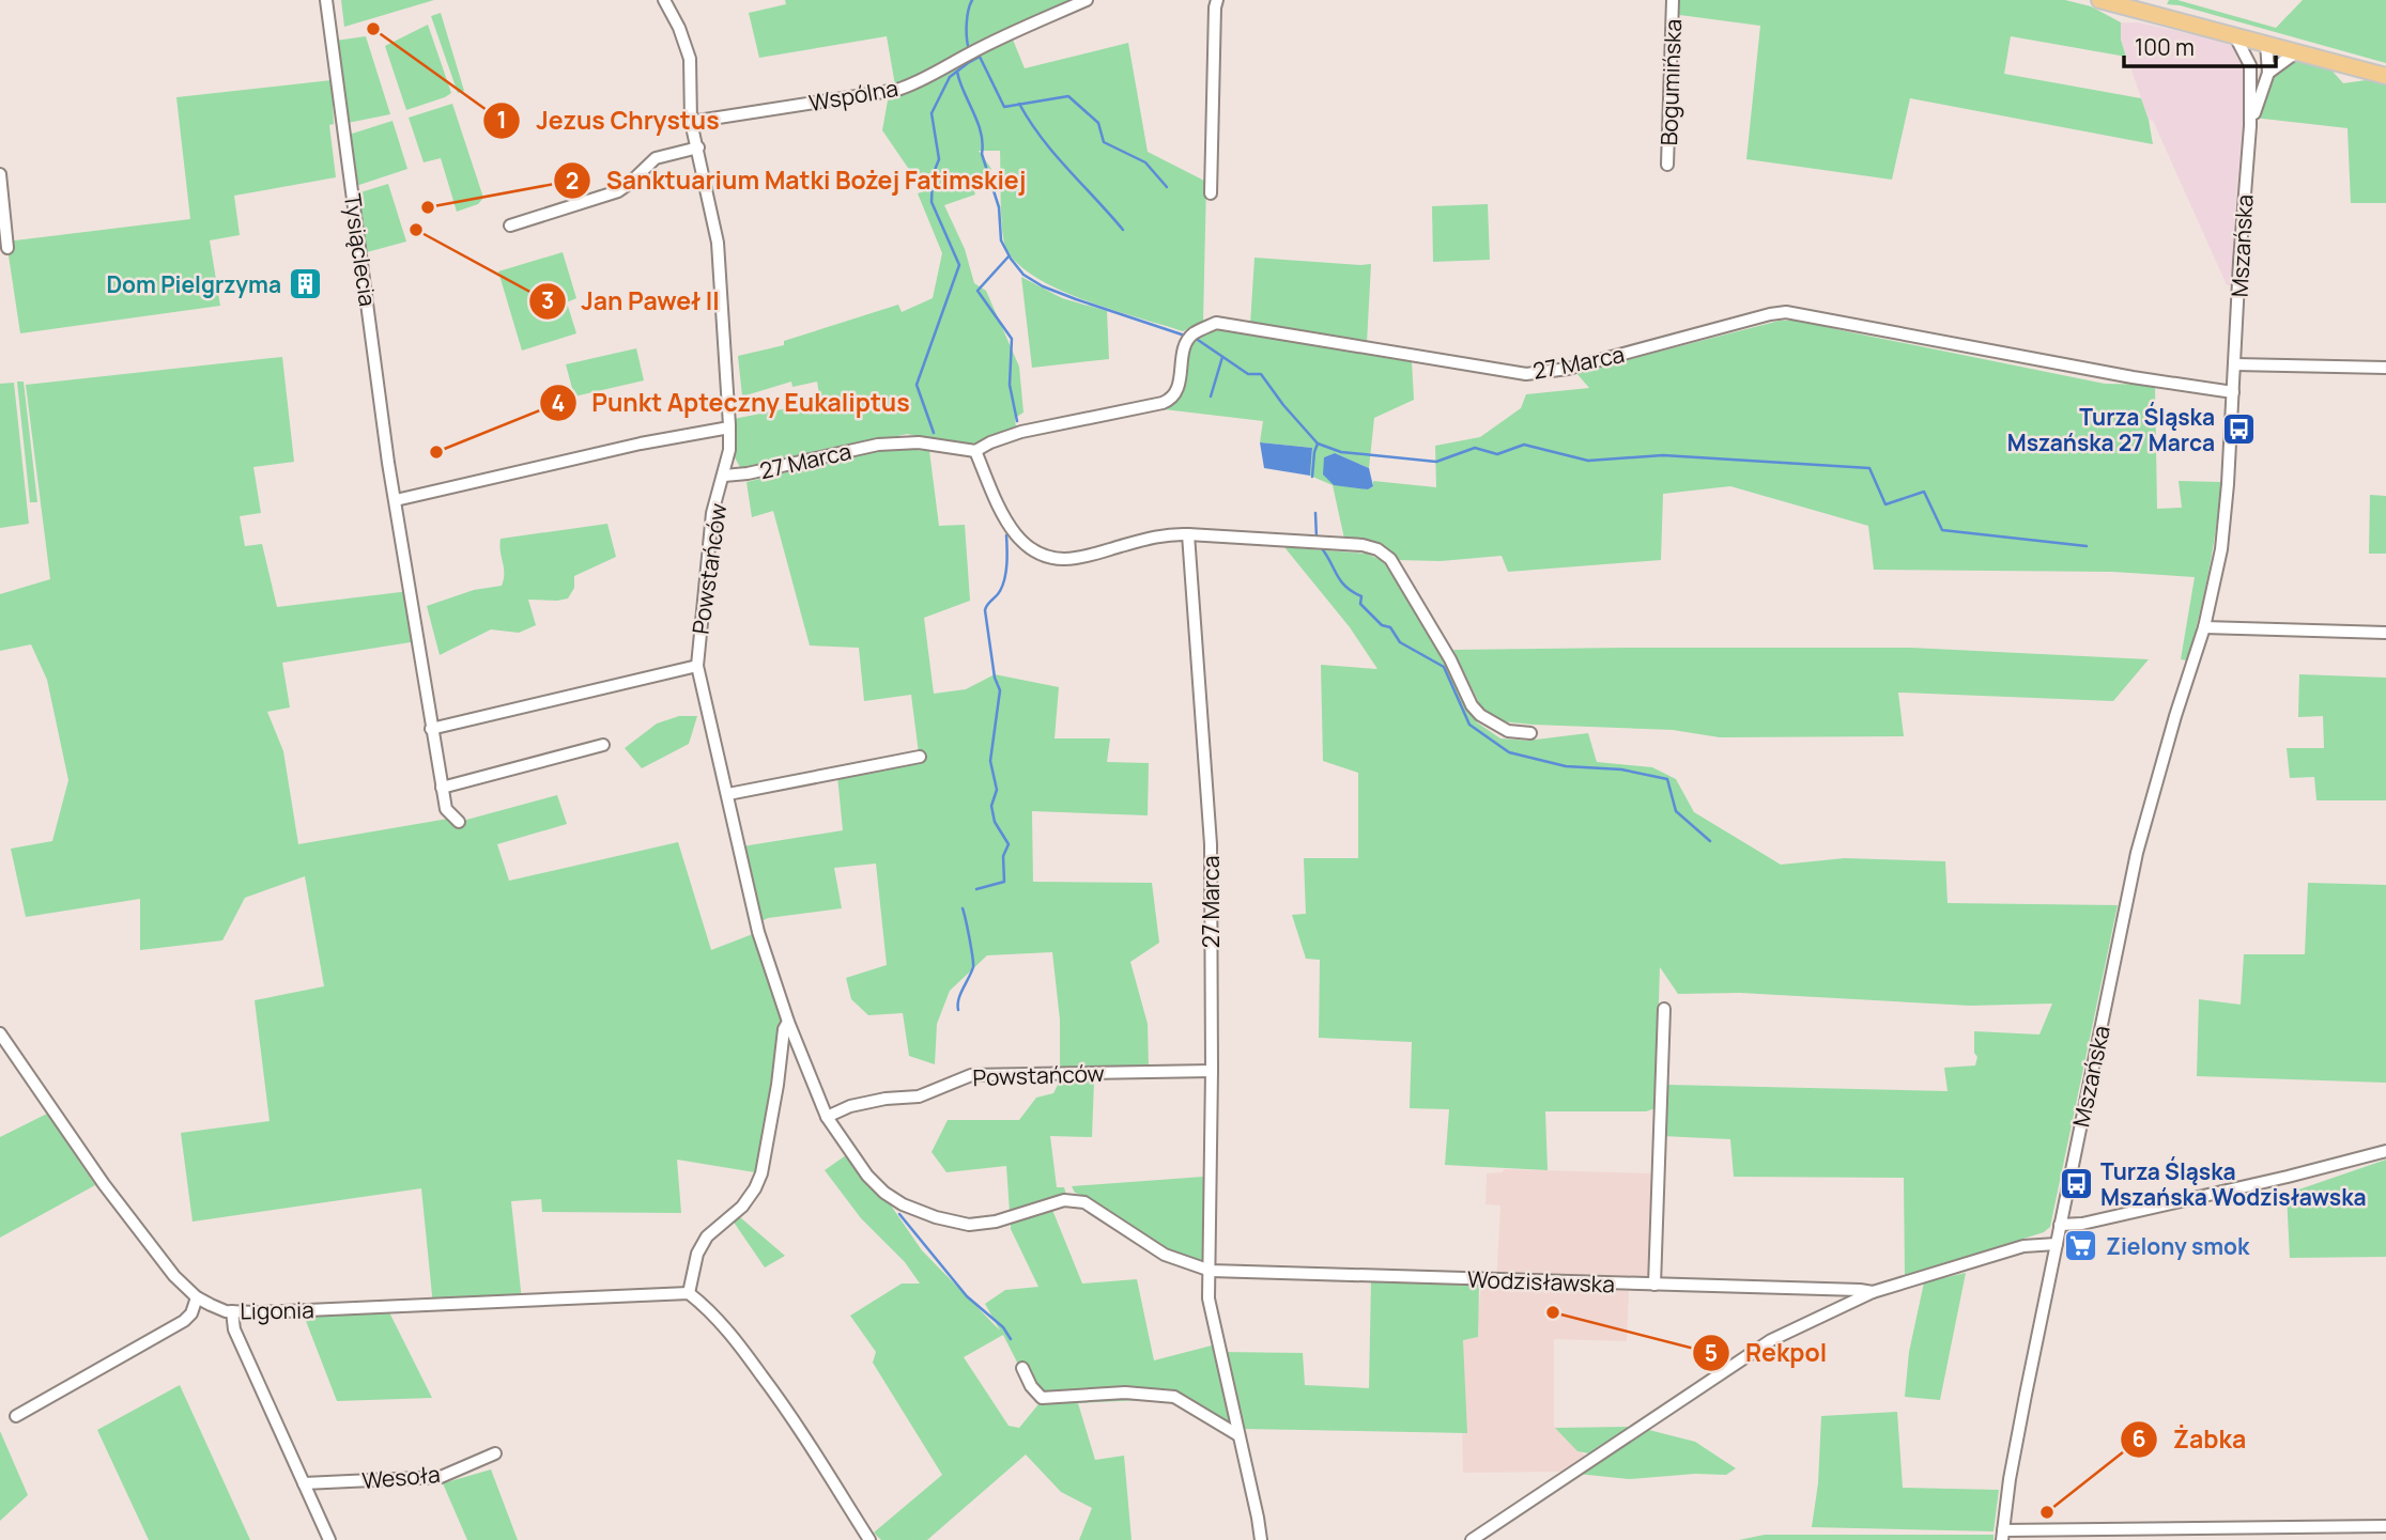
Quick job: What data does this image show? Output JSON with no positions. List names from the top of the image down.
{
  "streets": {
    "street": [
      "Bogumińska",
      "Wspólna",
      "Mszańska",
      "Tysiąclecia",
      "27 Marca",
      "Powstańców",
      "Wodzisławska",
      "Ligonia",
      "Wesoła"
    ]
  },
  "crossings": [
    ["Wspólna", "Powstańców"],
    ["Mszańska", "27 Marca"],
    ["Mszańska", "Wodzisławska"],
    ["Tysiąclecia", "Powstańców"],
    ["27 Marca", "Powstańców"],
    ["27 Marca", "Wodzisławska"],
    ["Powstańców", "Wodzisławska"]
  ],
  "places": {
    "other": [
      "Jezus Chrystus",
      "Sanktuarium Matki Bożej Fatimskiej",
      "Jan Paweł II",
      "Punkt Apteczny Eukaliptus",
      "Rekpol",
      "Żabka"
    ],
    "building": ["Dom Pielgrzyma"],
    "bus stop": ["Turza Śląska Mszańska 27 Marca", "Turza Śląska Mszańska Wodzisławska"],
    "supermarket": ["Zielony smok"]
  },
  "scale_bar": "100 m"
}
